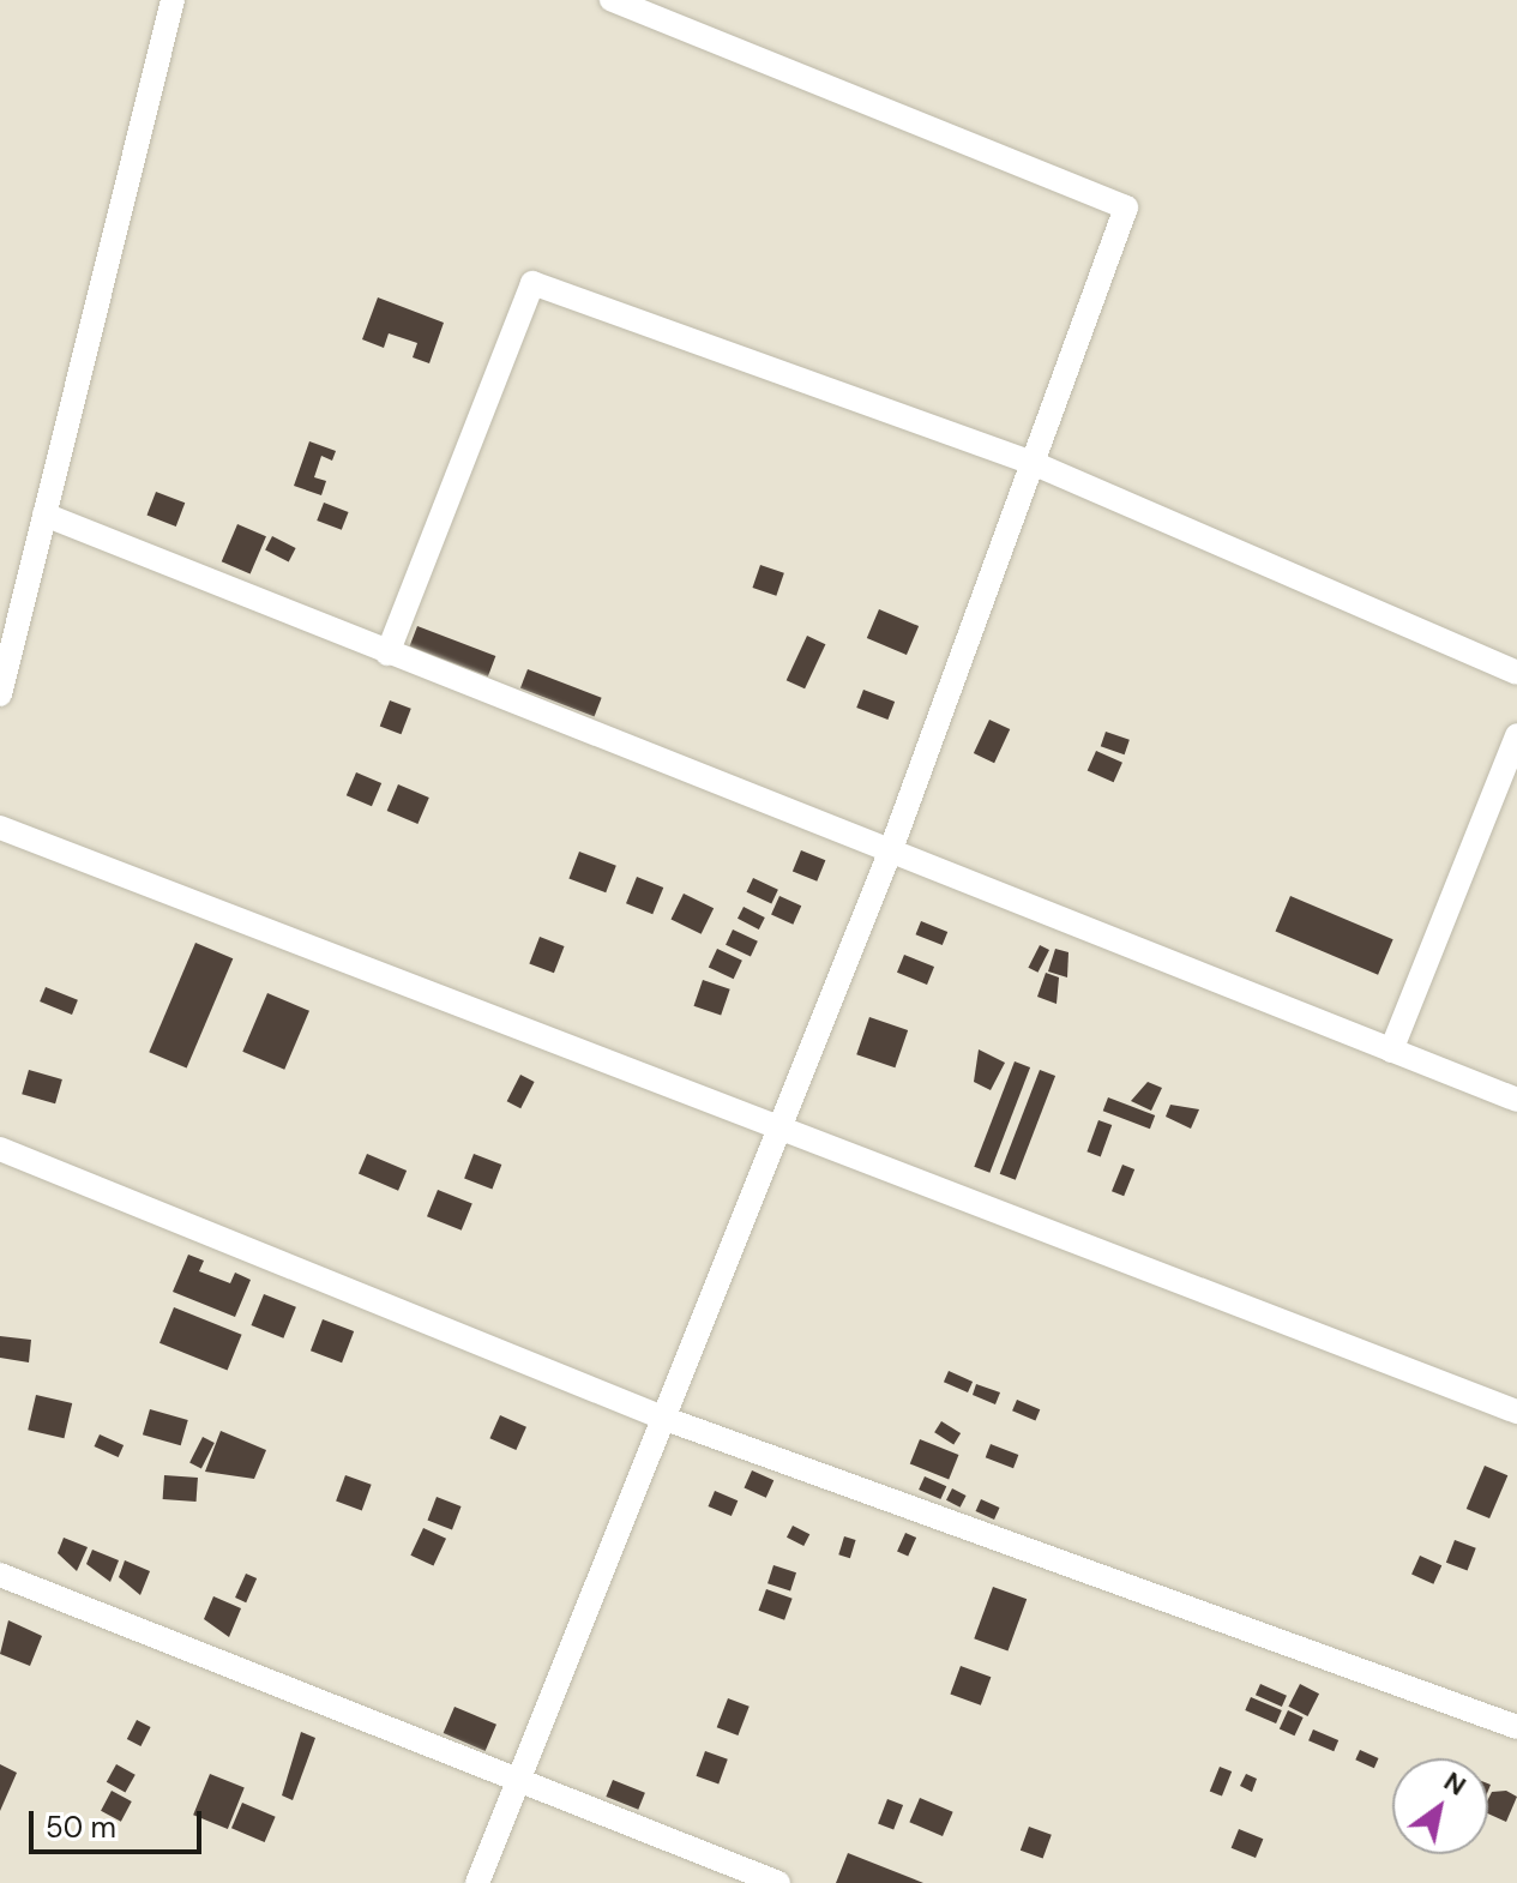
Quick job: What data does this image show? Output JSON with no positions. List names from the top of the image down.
{
  "scale_bar": "50 m",
  "north": "top right"
}
